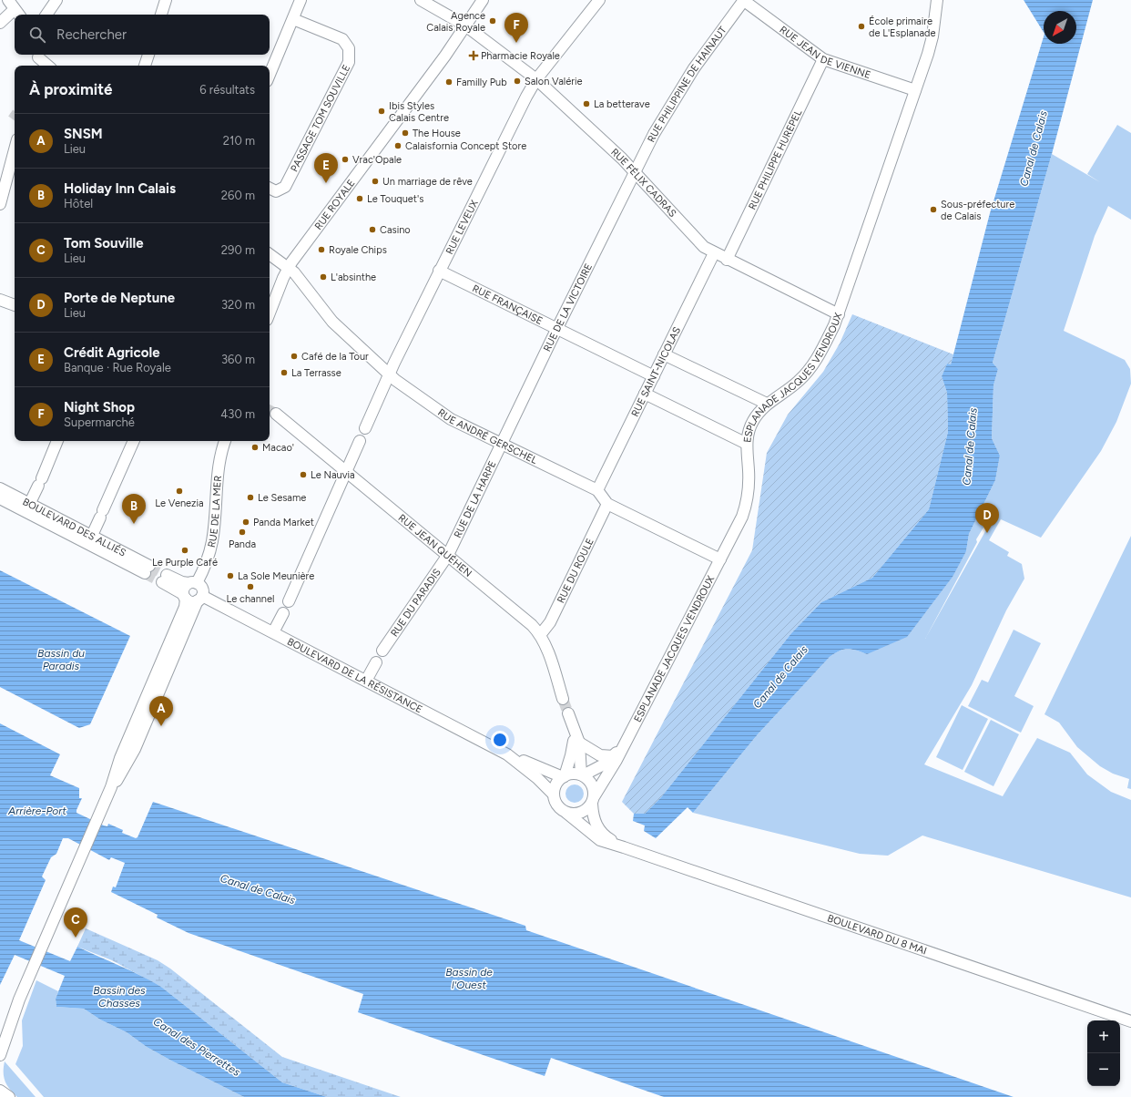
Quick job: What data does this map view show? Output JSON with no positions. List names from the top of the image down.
{
  "streets": {
    "street": [
      "RUE JEAN DE VIENNE",
      "RUE PHILIPPINE DE HAINAUT",
      "PASSAGE TOM SOUVILLE",
      "RUE PHILIPPE HUREPEL",
      "RUE FÉLIX CADRAS",
      "RUE ROYALE",
      "RUE LEVEUX",
      "RUE FRANÇAISE",
      "RUE DE LA VICTOIRE",
      "RUE SAINT-NICOLAS",
      "ESPLANADE JACQUES VENDROUX",
      "RUE ANDRÉ GERSCHEL",
      "RUE DE LA HARPE",
      "RUE DE LA MER",
      "BOULEVARD DES ALLIÉS",
      "RUE JEAN QUÉHEN",
      "RUE DU ROULE",
      "RUE DU PARADIS",
      "BOULEVARD DE LA RÉSISTANCE",
      "BOULEVARD DU 8 MAI"
    ]
  },
  "crossings": [
    ["RUE JEAN DE VIENNE", "RUE PHILIPPINE DE HAINAUT"],
    ["RUE JEAN DE VIENNE", "RUE PHILIPPE HUREPEL"],
    ["RUE JEAN DE VIENNE", "ESPLANADE JACQUES VENDROUX"],
    ["RUE PHILIPPINE DE HAINAUT", "RUE FÉLIX CADRAS"],
    ["RUE PHILIPPINE DE HAINAUT", "RUE DE LA VICTOIRE"],
    ["RUE PHILIPPE HUREPEL", "RUE FÉLIX CADRAS"],
    ["RUE FÉLIX CADRAS", "RUE ROYALE"],
    ["RUE FÉLIX CADRAS", "RUE LEVEUX"],
    ["RUE FÉLIX CADRAS", "RUE DE LA VICTOIRE"],
    ["RUE FÉLIX CADRAS", "RUE SAINT-NICOLAS"],
    ["RUE FÉLIX CADRAS", "ESPLANADE JACQUES VENDROUX"],
    ["RUE ROYALE", "RUE ANDRÉ GERSCHEL"],
    ["RUE LEVEUX", "RUE FRANÇAISE"],
    ["RUE LEVEUX", "RUE ANDRÉ GERSCHEL"],
    ["RUE FRANÇAISE", "RUE DE LA VICTOIRE"],
    ["RUE FRANÇAISE", "RUE SAINT-NICOLAS"],
    ["RUE DE LA VICTOIRE", "RUE ANDRÉ GERSCHEL"],
    ["RUE DE LA VICTOIRE", "RUE DE LA HARPE"],
    ["RUE SAINT-NICOLAS", "RUE ANDRÉ GERSCHEL"],
    ["ESPLANADE JACQUES VENDROUX", "RUE ANDRÉ GERSCHEL"],
    ["ESPLANADE JACQUES VENDROUX", "BOULEVARD DE LA RÉSISTANCE"],
    ["ESPLANADE JACQUES VENDROUX", "BOULEVARD DU 8 MAI"],
    ["RUE ANDRÉ GERSCHEL", "RUE DE LA HARPE"],
    ["RUE ANDRÉ GERSCHEL", "RUE DU ROULE"],
    ["RUE DE LA HARPE", "RUE JEAN QUÉHEN"],
    ["RUE DE LA HARPE", "RUE DU PARADIS"],
    ["RUE DE LA MER", "BOULEVARD DE LA RÉSISTANCE"],
    ["RUE JEAN QUÉHEN", "RUE DU ROULE"],
    ["RUE JEAN QUÉHEN", "RUE DU PARADIS"],
    ["BOULEVARD DE LA RÉSISTANCE", "BOULEVARD DU 8 MAI"]
  ],
  "water": [
    "Canal de Calais",
    "Bassin du Paradis",
    "Arrière-Port",
    "Bassin de l'Ouest",
    "Bassin des Chasses",
    "Canal des Pierrettes"
  ],
  "places": {
    "other": [
      "Agence Calais Royale",
      "École primaire de L'Esplanade",
      "Salon Valérie",
      "Familly Pub",
      "La betterave",
      "Ibis Styles Calais Centre",
      "The House",
      "Calaisfornia Concept Store",
      "Vrac'Opale",
      "Un marriage de rêve",
      "Le Touquet's",
      "Sous-préfecture de Calais",
      "Casino",
      "Royale Chips",
      "L'absinthe",
      "Café de la Tour",
      "La Terrasse",
      "Macao'",
      "Le Nauvia",
      "Le Venezia",
      "Le Sesame",
      "Panda Market",
      "Panda",
      "Le Purple Café",
      "La Sole Meunière",
      "Le channel"
    ],
    "health": ["Pharmacie Royale"]
  },
  "north": "bottom left",
  "page": {
    "pins": [
      "F",
      "E",
      "B",
      "D",
      "A",
      "C"
    ],
    "search": "Rechercher",
    "heading": ["À proximité", "6 résultats"],
    "list": [
      {
        "mark": "A",
        "name": "SNSM",
        "note": "Lieu",
        "value": "210 m"
      },
      {
        "mark": "B",
        "name": "Holiday Inn Calais",
        "note": "Hôtel",
        "value": "260 m"
      },
      {
        "mark": "C",
        "name": "Tom Souville",
        "note": "Lieu",
        "value": "290 m"
      },
      {
        "mark": "D",
        "name": "Porte de Neptune",
        "note": "Lieu",
        "value": "320 m"
      },
      {
        "mark": "E",
        "name": "Crédit Agricole",
        "note": "Banque · Rue Royale",
        "value": "360 m"
      },
      {
        "mark": "F",
        "name": "Night Shop",
        "note": "Supermarché",
        "value": "430 m"
      }
    ],
    "map_buttons": ["+", "−"]
  }
}
